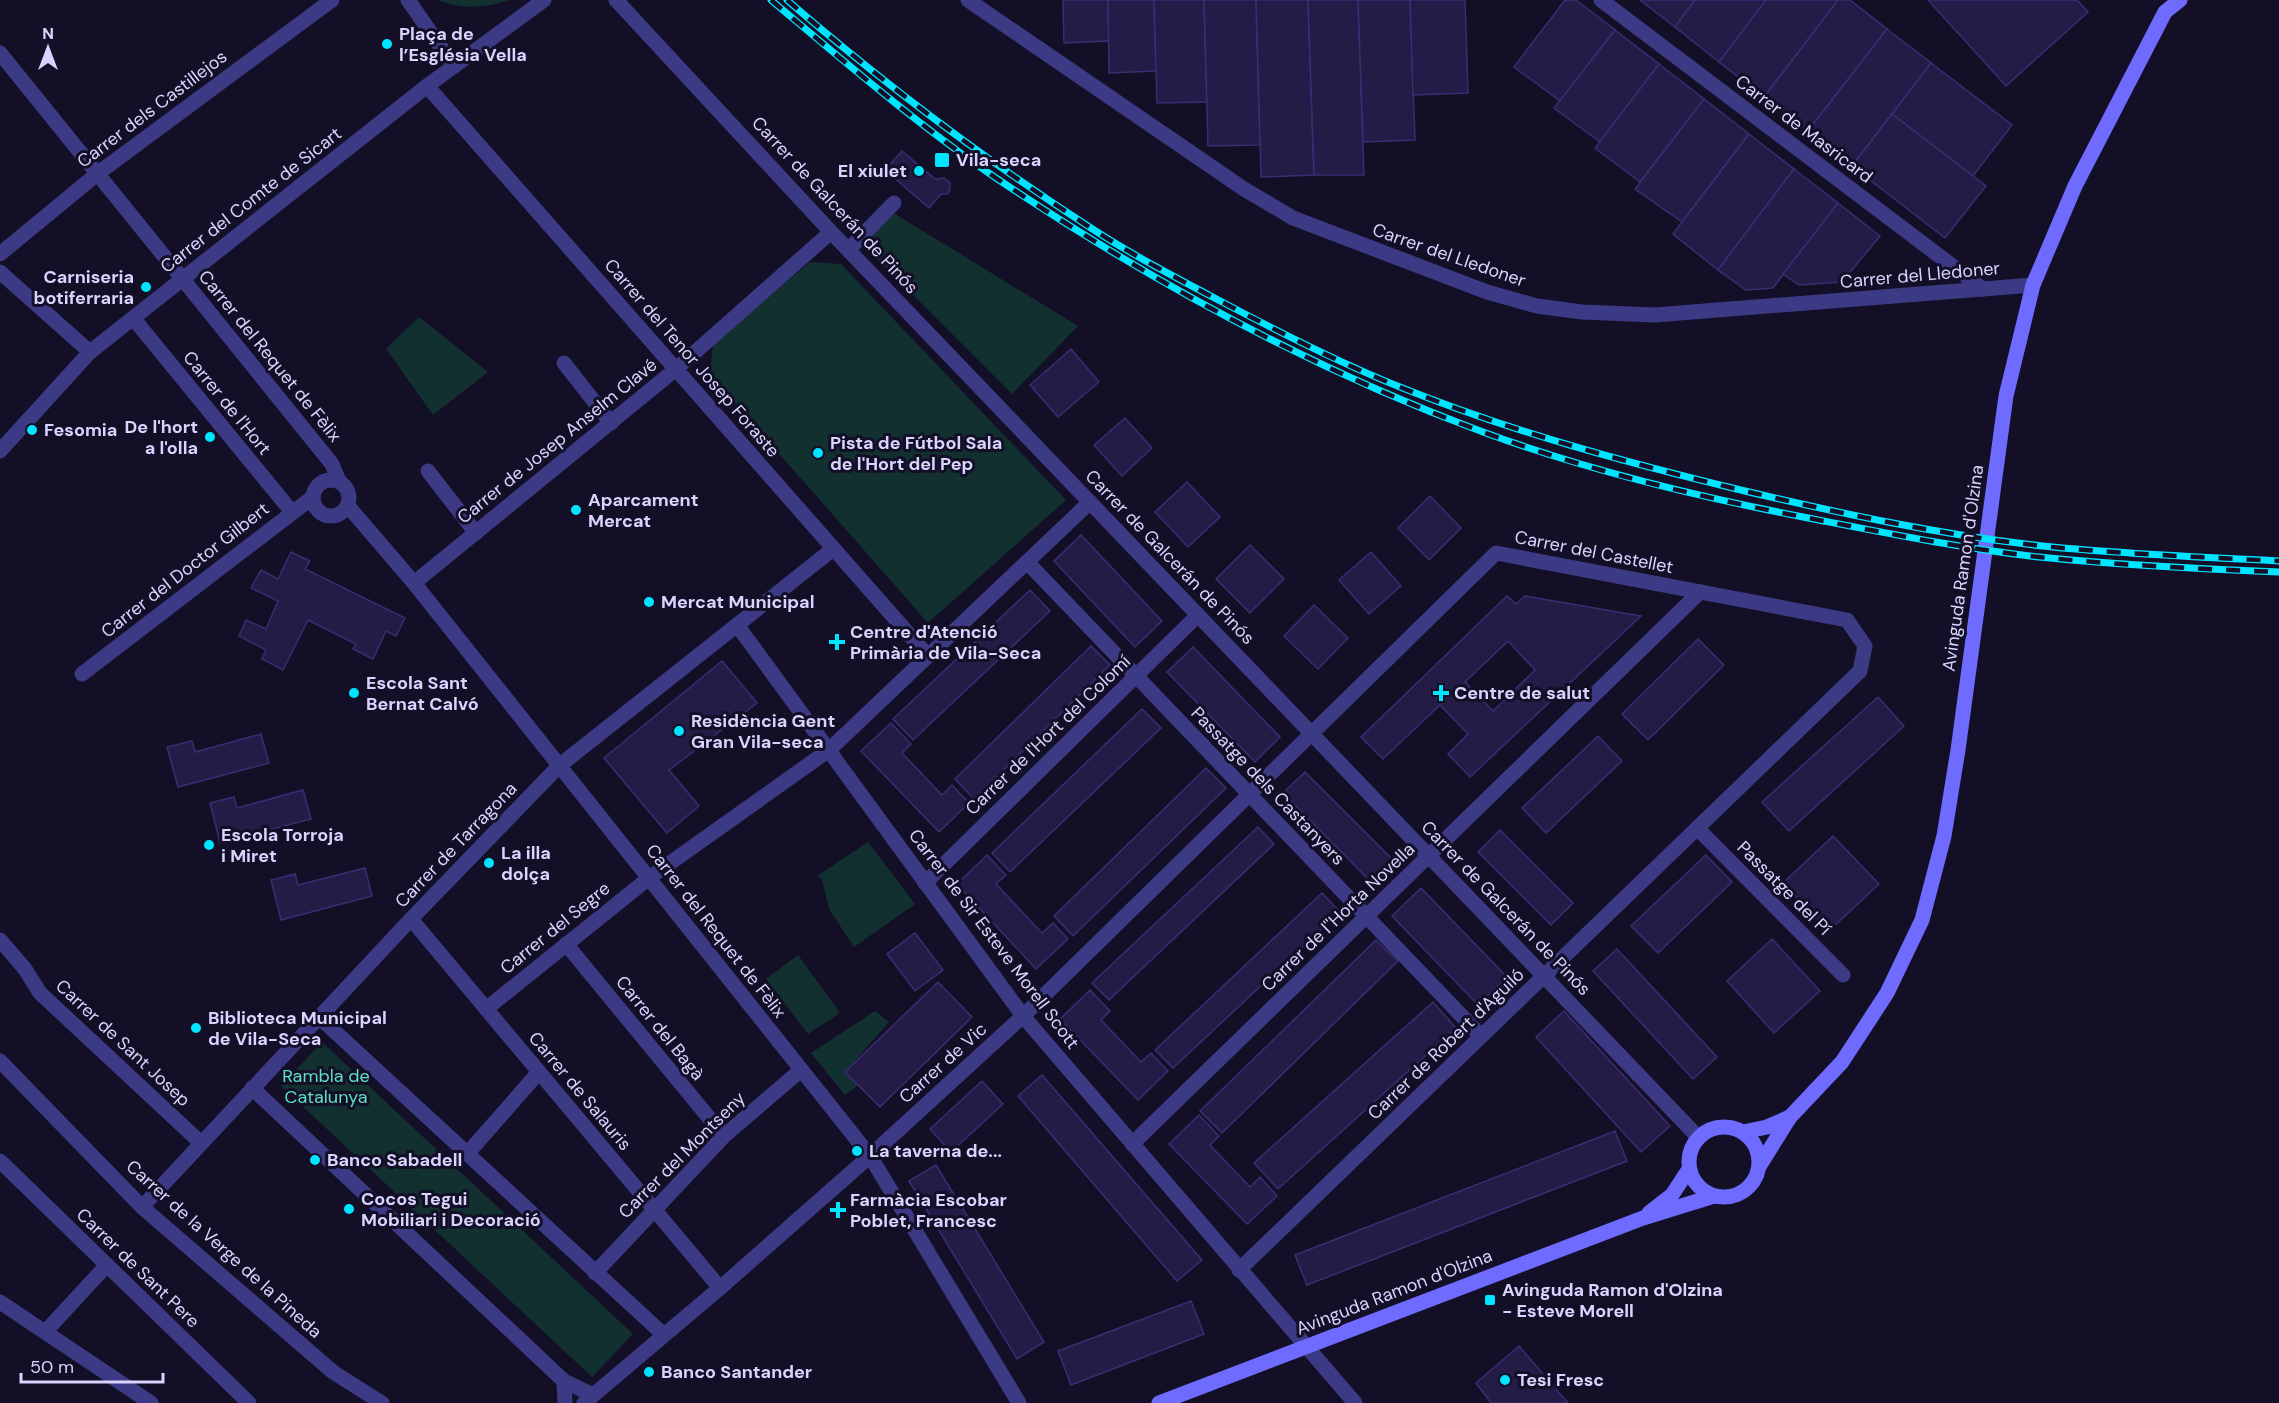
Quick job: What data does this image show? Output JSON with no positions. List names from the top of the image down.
{
  "streets": {
    "street": [
      "Carrer dels Castillejos",
      "Carrer de Masricard",
      "Carrer del Comte de Sicart",
      "Carrer de Galcerán de Pinós",
      "Carrer del Lledoner",
      "Carrer del Requet de Fèlix",
      "Carrer del Tenor Josep Foraste",
      "Carrer de l'Hort",
      "Carrer de Josep Anselm Clavé",
      "Carrer del Castellet",
      "Avinguda Ramon d'Olzina",
      "Carrer del Doctor Gilbert",
      "Carrer de l'Hort del Colomí",
      "Passatge dels Castanyers",
      "Carrer de Tarragona",
      "Passatge del Pí",
      "Carrer de l''Horta Novella",
      "Carrer del Segre",
      "Carrer de Sir Esteve Morell Scott",
      "Carrer del Bagà",
      "Carrer de Sant Josep",
      "Carrer de Robert d'Aguiló",
      "Carrer de Vic",
      "Carrer de Salauris",
      "Carrer del Montseny",
      "Carrer de la Verge de la Pineda",
      "Carrer de Sant Pere"
    ]
  },
  "crossings": [
    ["Carrer dels Castillejos", "Carrer del Requet de Fèlix"],
    ["Carrer de Masricard", "Carrer del Lledoner"],
    ["Carrer del Comte de Sicart", "Carrer del Requet de Fèlix"],
    ["Carrer del Comte de Sicart", "Carrer del Tenor Josep Foraste"],
    ["Carrer del Comte de Sicart", "Carrer de l'Hort"],
    ["Carrer de Galcerán de Pinós", "Carrer de Josep Anselm Clavé"],
    ["Carrer de Galcerán de Pinós", "Carrer del Castellet"],
    ["Carrer de Galcerán de Pinós", "Avinguda Ramon d'Olzina"],
    ["Carrer de Galcerán de Pinós", "Carrer de l'Hort del Colomí"],
    ["Carrer de Galcerán de Pinós", "Carrer de l''Horta Novella"],
    ["Carrer de Galcerán de Pinós", "Carrer del Segre"],
    ["Carrer de Galcerán de Pinós", "Carrer de Robert d'Aguiló"],
    ["Carrer de Galcerán de Pinós", "Carrer de Vic"],
    ["Carrer del Lledoner", "Avinguda Ramon d'Olzina"],
    ["Carrer del Requet de Fèlix", "Carrer de Josep Anselm Clavé"],
    ["Carrer del Requet de Fèlix", "Carrer del Doctor Gilbert"],
    ["Carrer del Requet de Fèlix", "Carrer de Tarragona"],
    ["Carrer del Requet de Fèlix", "Carrer del Segre"],
    ["Carrer del Requet de Fèlix", "Carrer de Vic"],
    ["Carrer del Requet de Fèlix", "Carrer del Montseny"],
    ["Carrer del Tenor Josep Foraste", "Carrer de Josep Anselm Clavé"],
    ["Carrer del Tenor Josep Foraste", "Carrer de Tarragona"],
    ["Carrer del Tenor Josep Foraste", "Carrer del Segre"],
    ["Carrer de l'Hort", "Carrer del Doctor Gilbert"],
    ["Carrer del Castellet", "Carrer de l''Horta Novella"],
    ["Carrer del Castellet", "Carrer de Robert d'Aguiló"],
    ["Carrer del Castellet", "Carrer de Vic"],
    ["Avinguda Ramon d'Olzina", "Carrer de Sir Esteve Morell Scott"],
    ["Carrer de l'Hort del Colomí", "Passatge dels Castanyers"],
    ["Carrer de l'Hort del Colomí", "Carrer de Sir Esteve Morell Scott"],
    ["Passatge dels Castanyers", "Carrer de l''Horta Novella"],
    ["Passatge dels Castanyers", "Carrer del Segre"],
    ["Passatge dels Castanyers", "Carrer de Robert d'Aguiló"],
    ["Passatge dels Castanyers", "Carrer de Vic"],
    ["Carrer de Tarragona", "Carrer de Sir Esteve Morell Scott"],
    ["Carrer de Tarragona", "Carrer de Sant Josep"],
    ["Carrer de Tarragona", "Carrer de Salauris"],
    ["Carrer de Tarragona", "Carrer de la Verge de la Pineda"],
    ["Passatge del Pí", "Carrer de Robert d'Aguiló"],
    ["Carrer de l''Horta Novella", "Carrer de Sir Esteve Morell Scott"],
    ["Carrer del Segre", "Carrer de Sir Esteve Morell Scott"],
    ["Carrer del Segre", "Carrer del Bagà"],
    ["Carrer del Segre", "Carrer de Salauris"],
    ["Carrer de Sir Esteve Morell Scott", "Carrer de Robert d'Aguiló"],
    ["Carrer de Sir Esteve Morell Scott", "Carrer de Vic"],
    ["Carrer del Bagà", "Carrer del Montseny"],
    ["Carrer de Vic", "Carrer de Salauris"],
    ["Carrer de Salauris", "Carrer del Montseny"]
  ],
  "parks": ["Rambla de Catalunya"],
  "places": {
    "other": [
      "Plaça de l’Església Vella",
      "El xiulet",
      "Carniseria botiferraria",
      "Fesomia",
      "De l'hort a l'olla",
      "Pista de Fútbol Sala de l'Hort del Pep",
      "Aparcament Mercat",
      "Mercat Municipal",
      "Escola Sant Bernat Calvó",
      "Residència Gent Gran Vila-seca",
      "Escola Torroja i Miret",
      "La illa dolça",
      "Biblioteca Municipal de Vila-Seca",
      "La taverna de...",
      "Banco Sabadell",
      "Cocos Tegui Mobiliari i Decoració",
      "Banco Santander",
      "Tesi Fresc"
    ],
    "transit": ["Vila-seca", "Avinguda Ramon d'Olzina - Esteve Morell"],
    "health": ["Centre d'Atenció Primària de Vila-Seca", "Centre de salut", "Farmàcia Escobar Poblet, Francesc"]
  },
  "scale_bar": "50 m",
  "north": "top"
}
